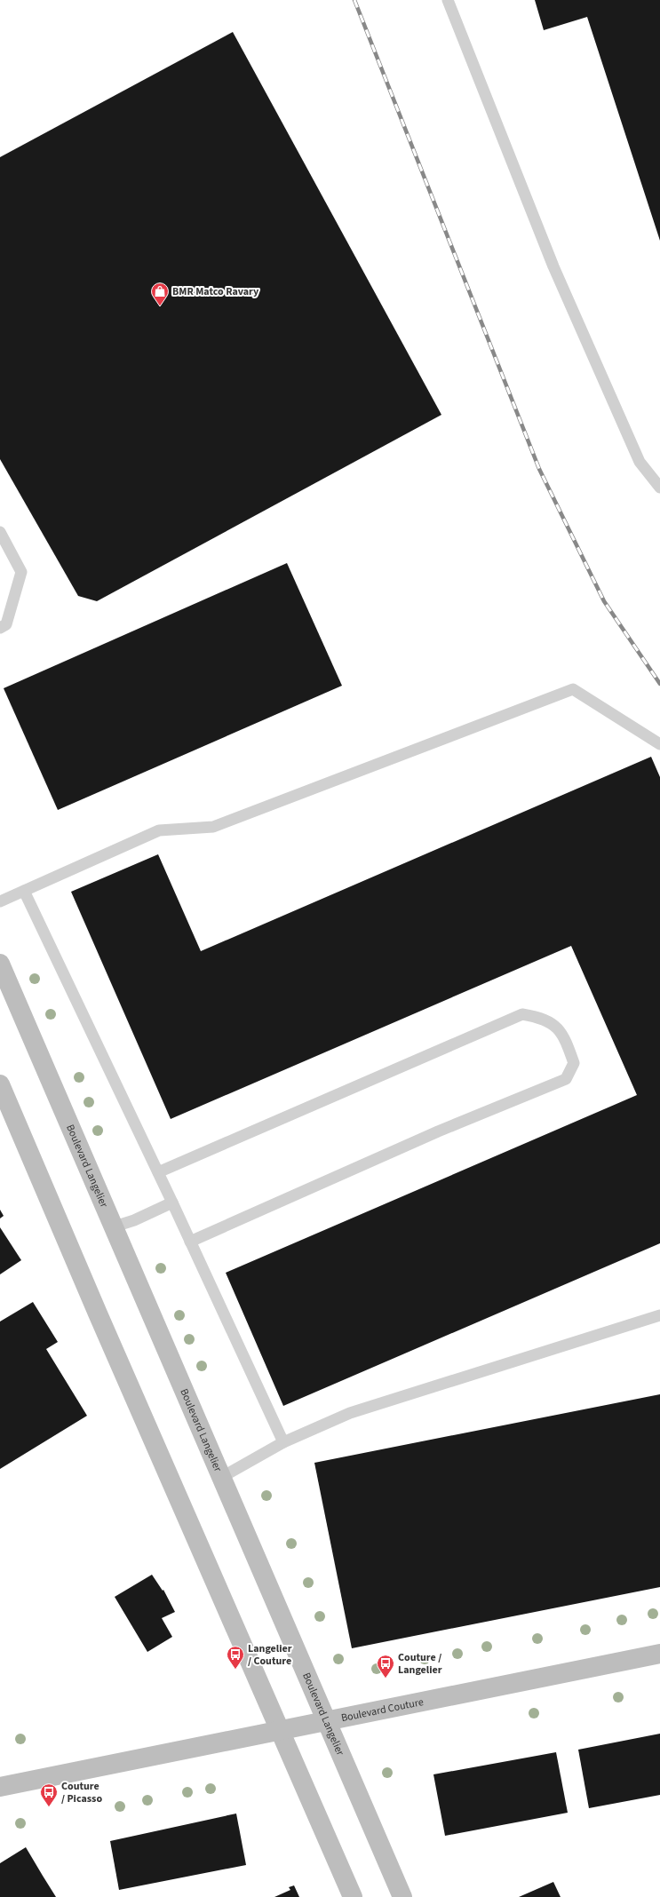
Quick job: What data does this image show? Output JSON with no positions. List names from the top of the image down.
{
  "streets": {
    "main road": ["Boulevard Langelier", "Boulevard Couture"]
  },
  "crossings": [
    ["Boulevard Langelier", "Boulevard Couture"]
  ],
  "places": {
    "shop": ["BMR Matco Ravary"],
    "bus stop": ["Langelier / Couture", "Couture / Langelier", "Couture / Picasso"]
  }
}
